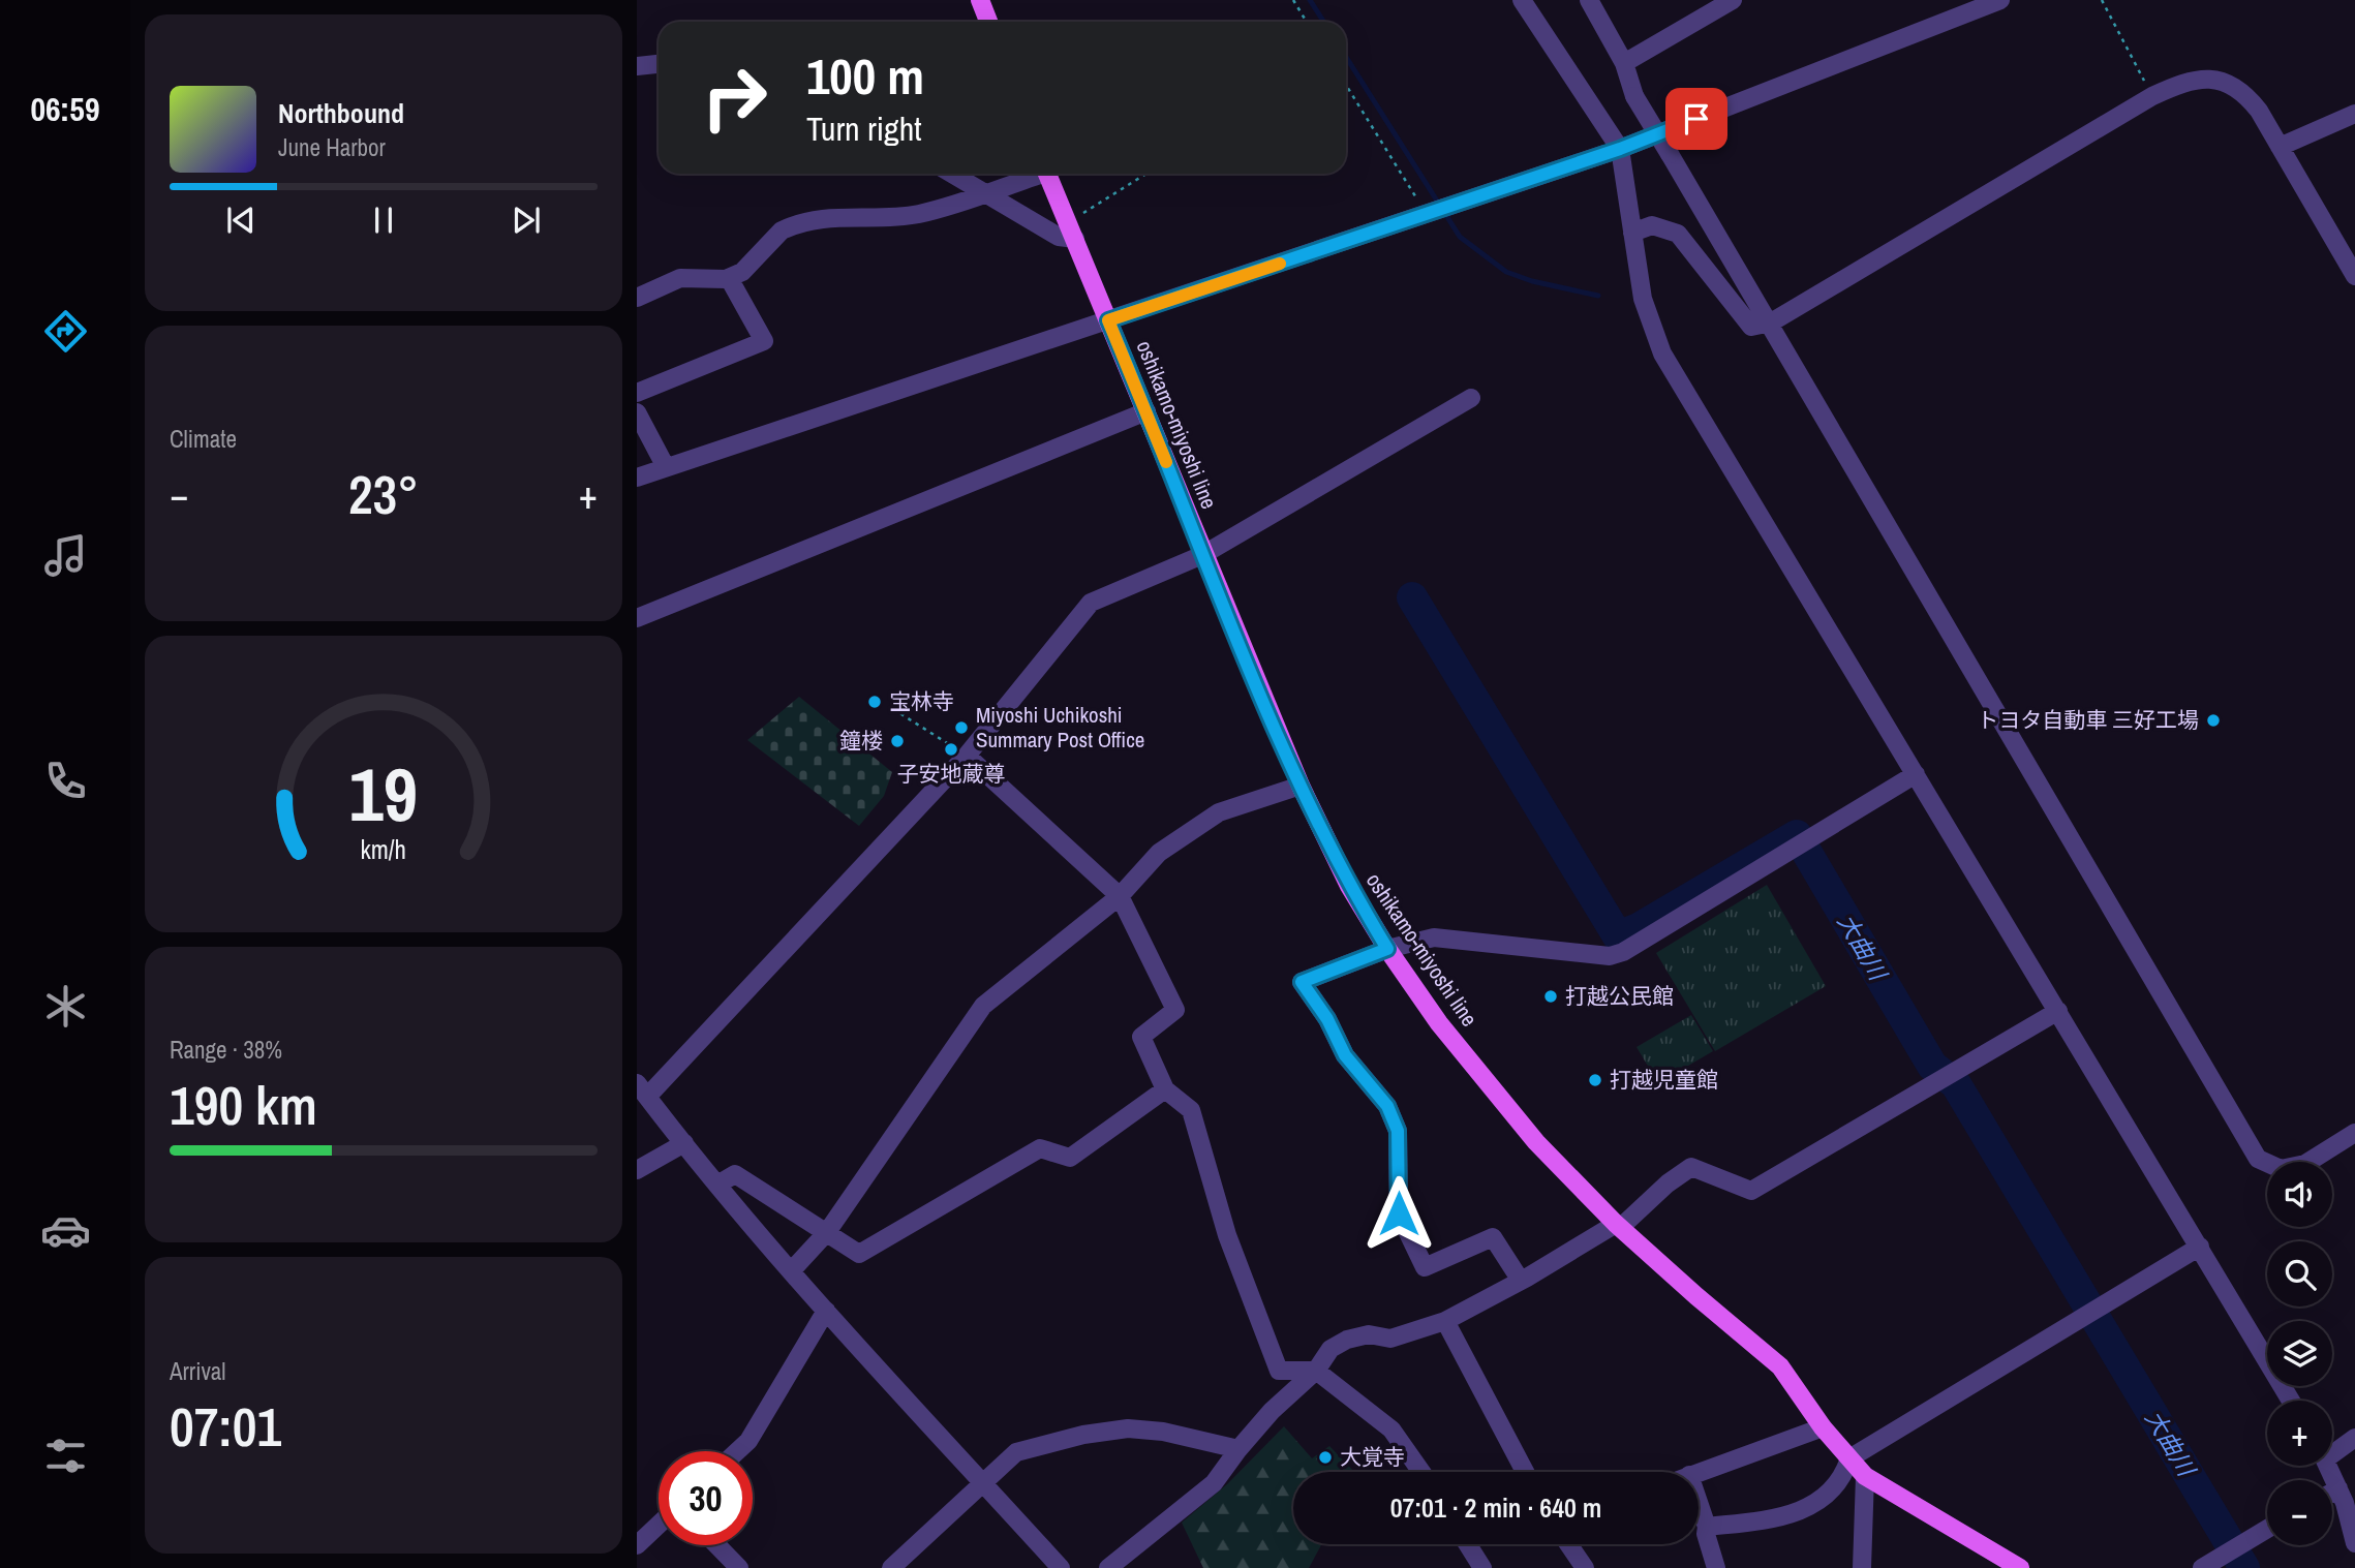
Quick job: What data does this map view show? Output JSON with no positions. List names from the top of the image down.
{
  "streets": {
    "main road": ["oshikamo-miyoshi line"]
  },
  "water": ["大曲川"],
  "places": [
    "宝林寺",
    "トヨタ自動車 三好工場",
    "Miyoshi Uchikoshi Summary Post Office",
    "鐘楼",
    "子安地蔵尊",
    "打越公民館",
    "打越児童館",
    "大覚寺"
  ],
  "page": {
    "tabs": "06:59",
    "turn": ["100 m", "Turn right"],
    "song": ["Northbound", "June Harbor"],
    "tile": [
      "Climate",
      ["Range · 38%", "190 km"],
      ["Arrival", "07:01"]
    ],
    "heat": ["−", "23°", "+"],
    "map_buttons": ["+", "−"],
    "limit": "30",
    "trip": "07:01 · 2 min · 640 m",
    "gauge": ["19", "km/h"]
  }
}
